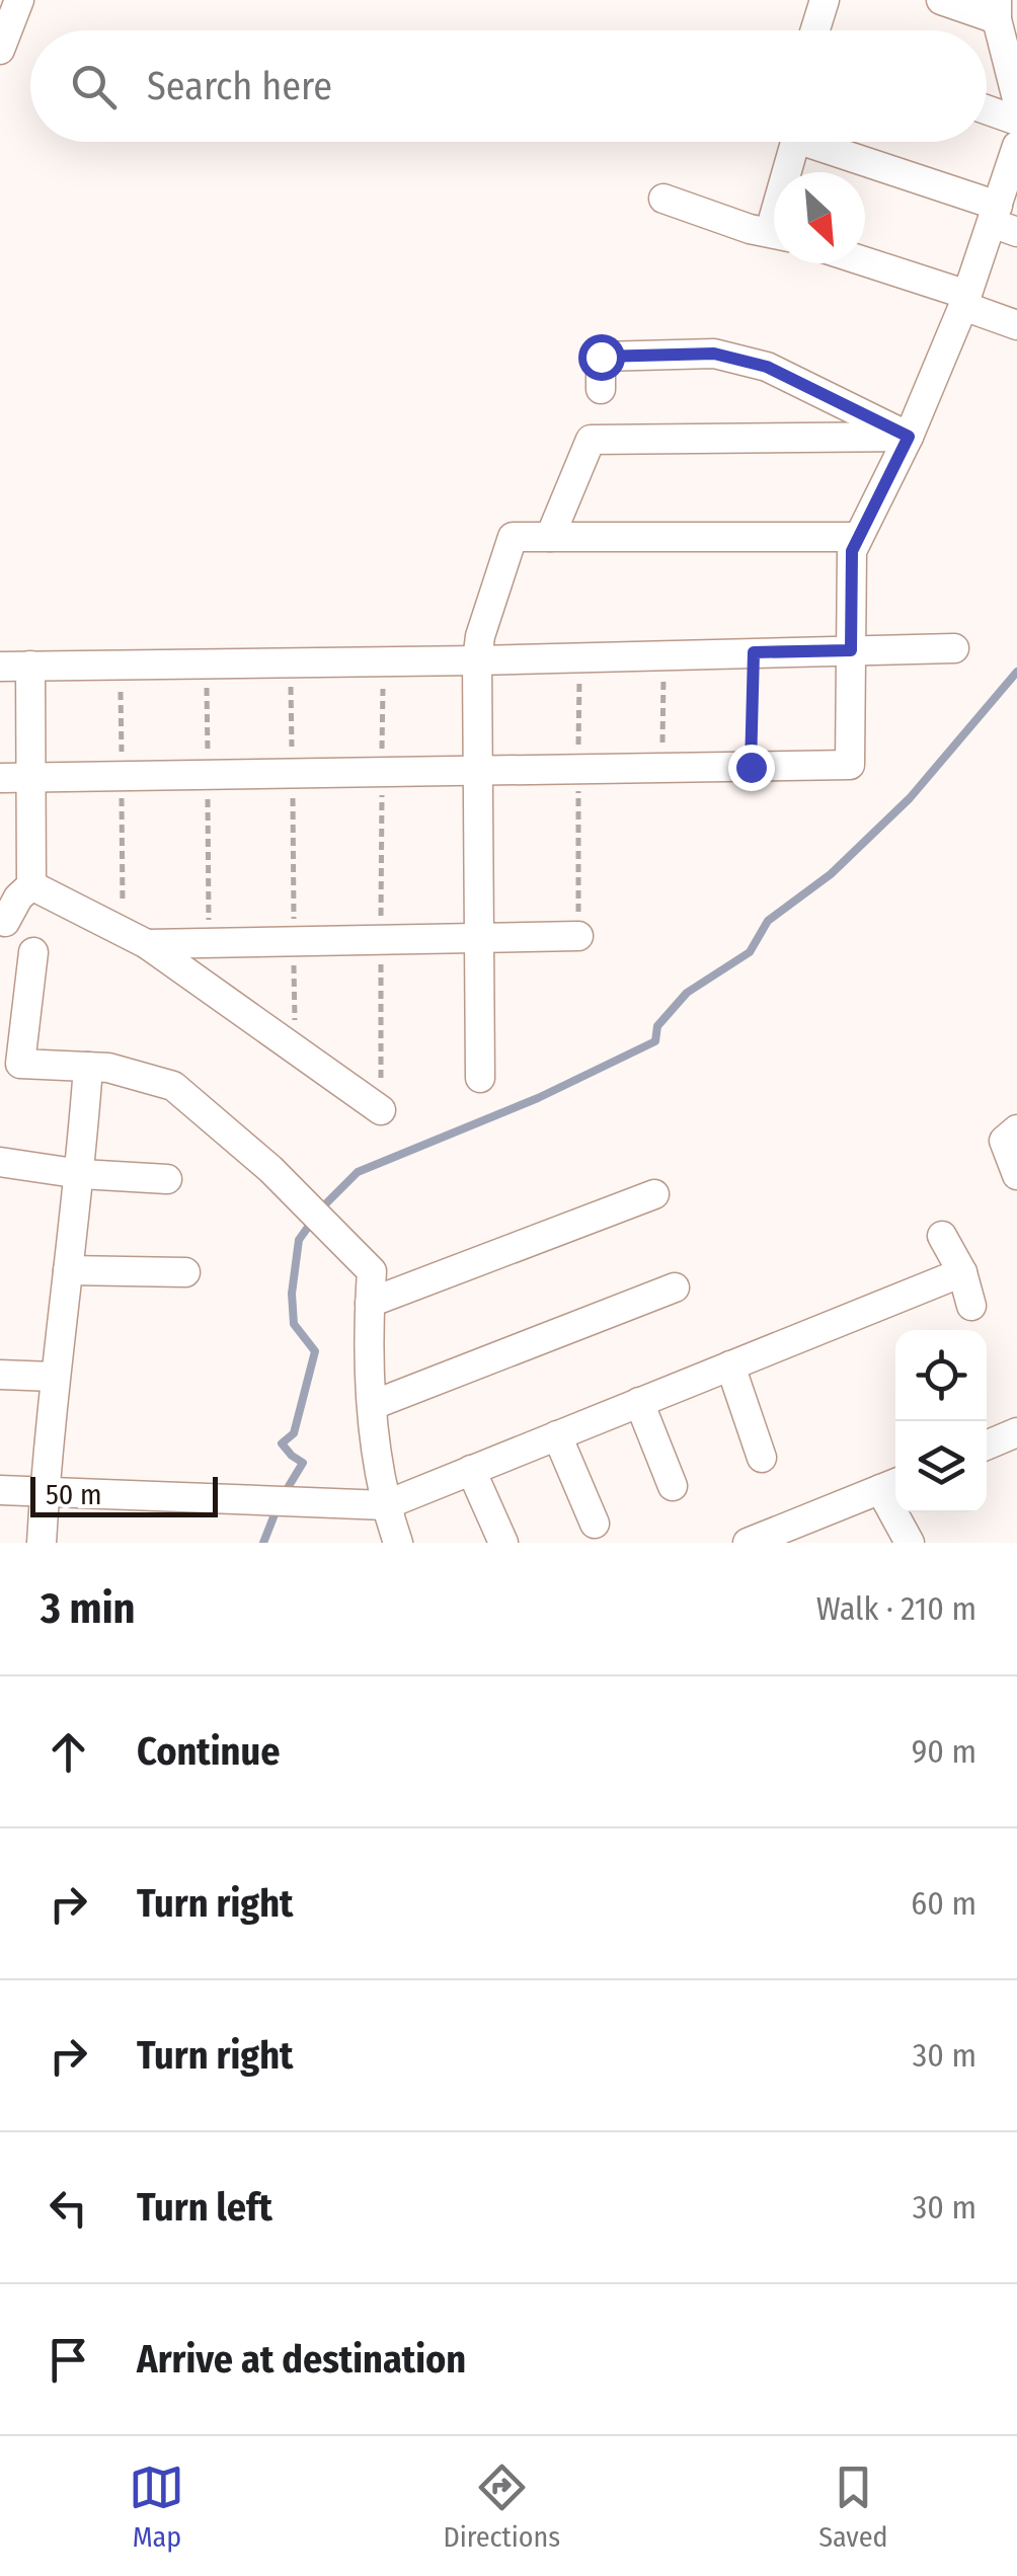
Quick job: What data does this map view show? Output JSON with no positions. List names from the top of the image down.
{
  "scale_bar": "50 m",
  "north": "bottom right",
  "page": {
    "search": "Search here",
    "scale": "50 m",
    "heading": ["3 min", "Walk · 210 m"],
    "list": [
      ["Continue", "90 m"],
      ["Turn right", "60 m"],
      ["Turn right", "30 m"],
      ["Turn left", "30 m"],
      "Arrive at destination"
    ],
    "nav": ["Map", "Directions", "Saved"]
  }
}
